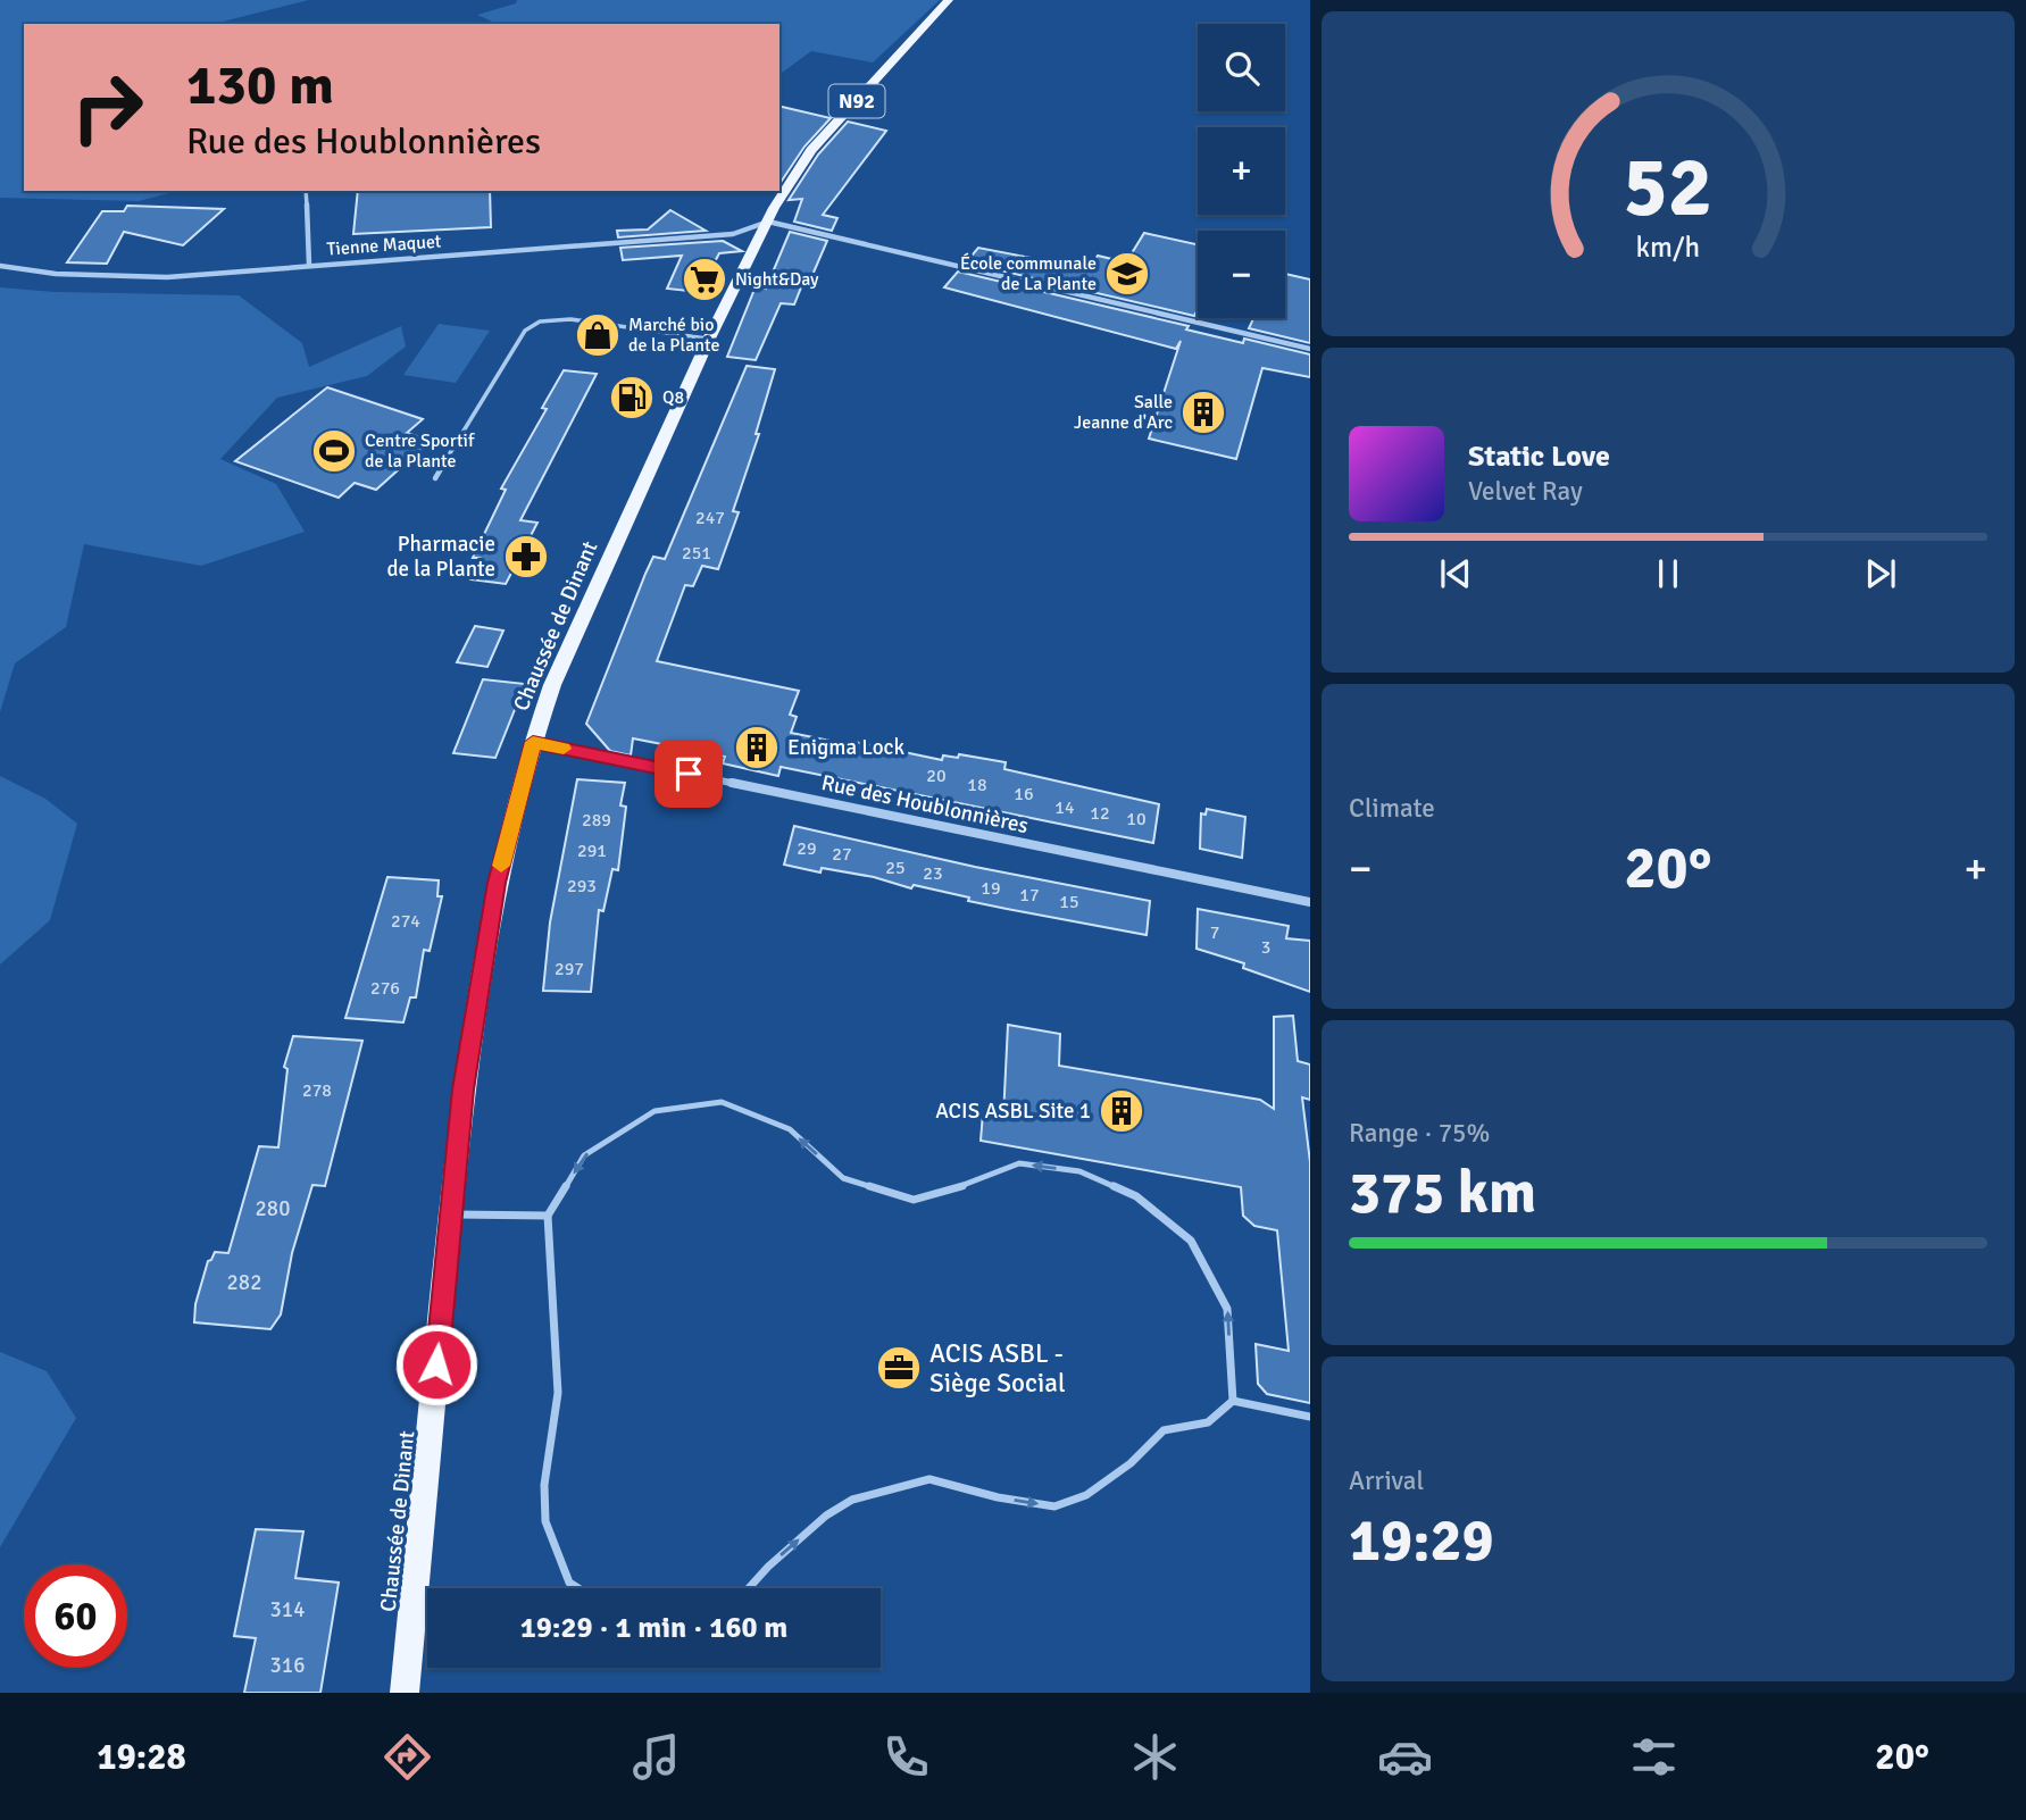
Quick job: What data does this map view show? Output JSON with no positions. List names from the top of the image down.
{
  "streets": {
    "main road": ["N92", "Chaussée de Dinant"],
    "street": ["Tienne Maquet", "Rue des Houblonnières"]
  },
  "crossings": [
    ["Tienne Maquet", "Chaussée de Dinant"],
    ["Chaussée de Dinant", "Rue des Houblonnières"]
  ],
  "places": {
    "school or university": ["École communale de La Plante"],
    "supermarket": ["Night&Day"],
    "shop": ["Marché bio de la Plante"],
    "fuel station": ["Q8"],
    "building": ["Salle Jeanne d'Arc", "Enigma Lock", "ACIS ASBL Site 1"],
    "sports": ["Centre Sportif de la Plante"],
    "pharmacy": ["Pharmacie de la Plante"],
    "office": ["ACIS ASBL - Siège Social"]
  },
  "house_numbers": [
    "247",
    "251",
    "20",
    "18",
    "16",
    "14",
    "12",
    "10",
    "289",
    "29",
    "291",
    "27",
    "25",
    "23",
    "293",
    "19",
    "17",
    "15",
    "274",
    "7",
    "3",
    "297",
    "276",
    "278",
    "280",
    "282",
    "314",
    "316"
  ],
  "page": {
    "map_buttons": ["+", "−"],
    "turn": ["130 m", "Rue des Houblonnières"],
    "song": ["Static Love", "Velvet Ray"],
    "tile": [
      "Climate",
      ["Range · 75%", "375 km"],
      ["Arrival", "19:29"]
    ],
    "heat": ["−", "20°", "+"],
    "limit": "60",
    "trip": "19:29 · 1 min · 160 m",
    "tabs": ["19:28", "20°"],
    "gauge": ["52", "km/h"]
  }
}
